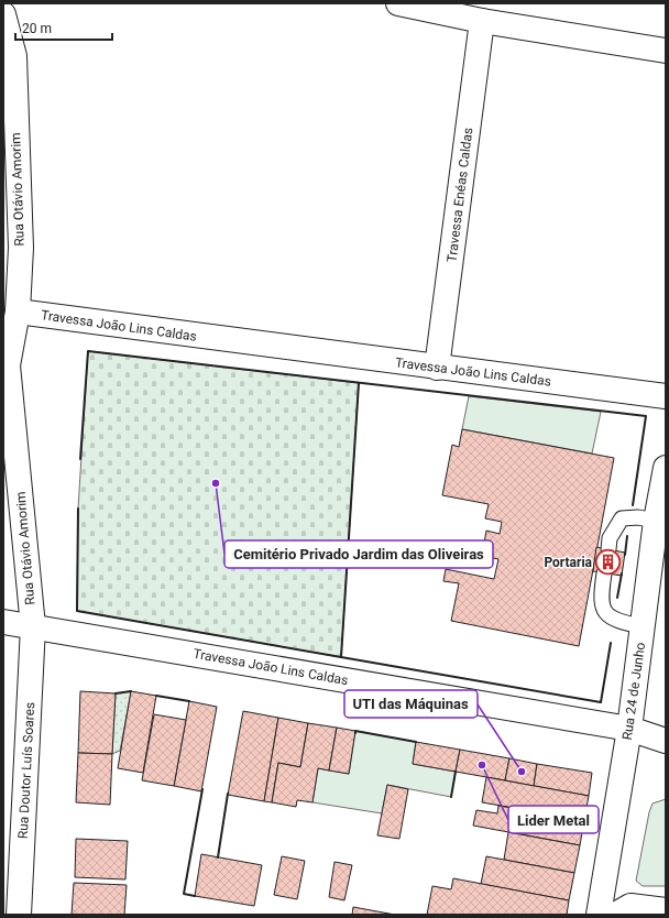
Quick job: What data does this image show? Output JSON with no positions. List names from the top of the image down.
{
  "streets": {
    "street": [
      "Rua Otávio Amorim",
      "Travessa Enéas Caldas",
      "Travessa João Lins Caldas",
      "Rua 24 de Junho",
      "Rua Doutor Luís Soares"
    ]
  },
  "crossings": [
    ["Rua Otávio Amorim", "Travessa João Lins Caldas"],
    ["Rua Otávio Amorim", "Rua Doutor Luís Soares"],
    ["Travessa Enéas Caldas", "Travessa João Lins Caldas"],
    ["Travessa João Lins Caldas", "Rua 24 de Junho"],
    ["Travessa João Lins Caldas", "Rua Doutor Luís Soares"]
  ],
  "places": {
    "other": ["Cemitério Privado Jardim das Oliveiras", "Lider Metal", "UTI das Máquinas"],
    "building": ["Portaria"]
  },
  "scale_bar": "20 m"
}
